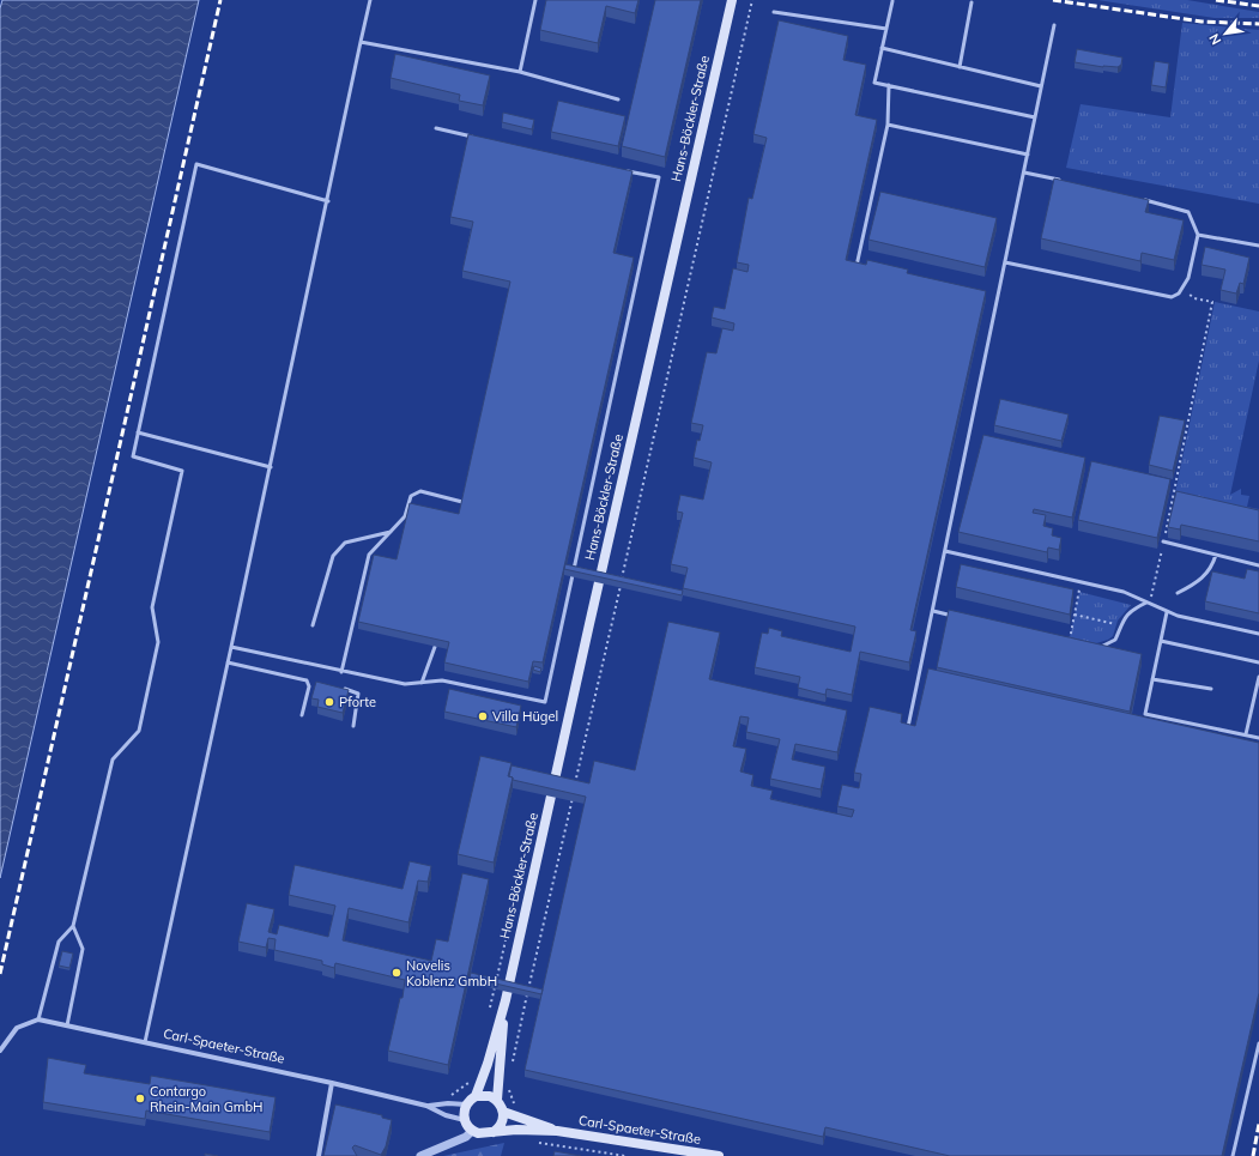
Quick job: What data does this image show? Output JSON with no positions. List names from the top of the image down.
{
  "streets": {
    "main road": ["Hans-Böckler-Straße", "Carl-Spaeter-Straße"]
  },
  "crossings": [
    ["Hans-Böckler-Straße", "Carl-Spaeter-Straße"]
  ],
  "places": [
    "Pforte",
    "Villa Hügel",
    "Novelis Koblenz GmbH",
    "Contargo Rhein-Main GmbH"
  ],
  "north": "bottom left"
}
